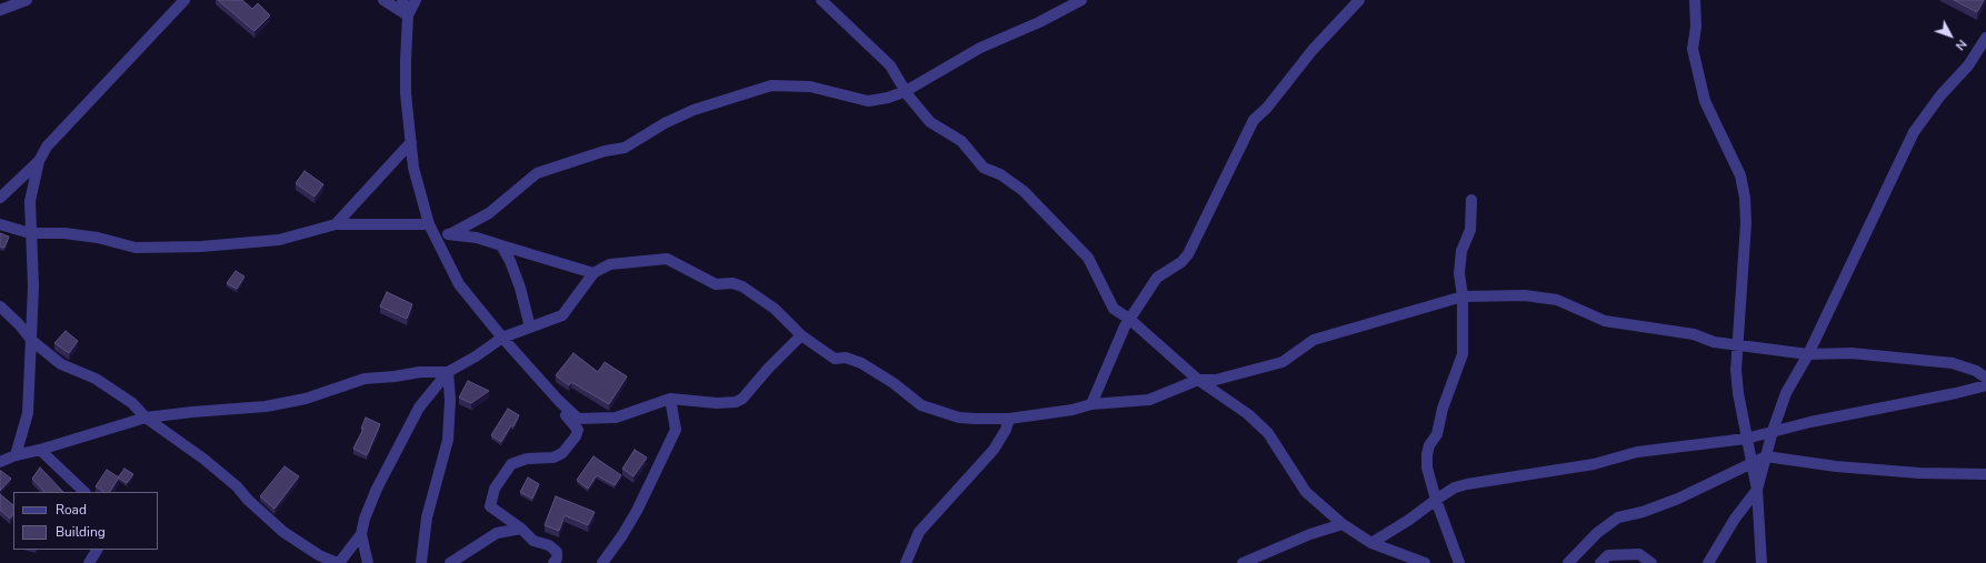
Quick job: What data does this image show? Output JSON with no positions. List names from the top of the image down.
{
  "legend": ["Road", "Building"],
  "north": "bottom right"
}
